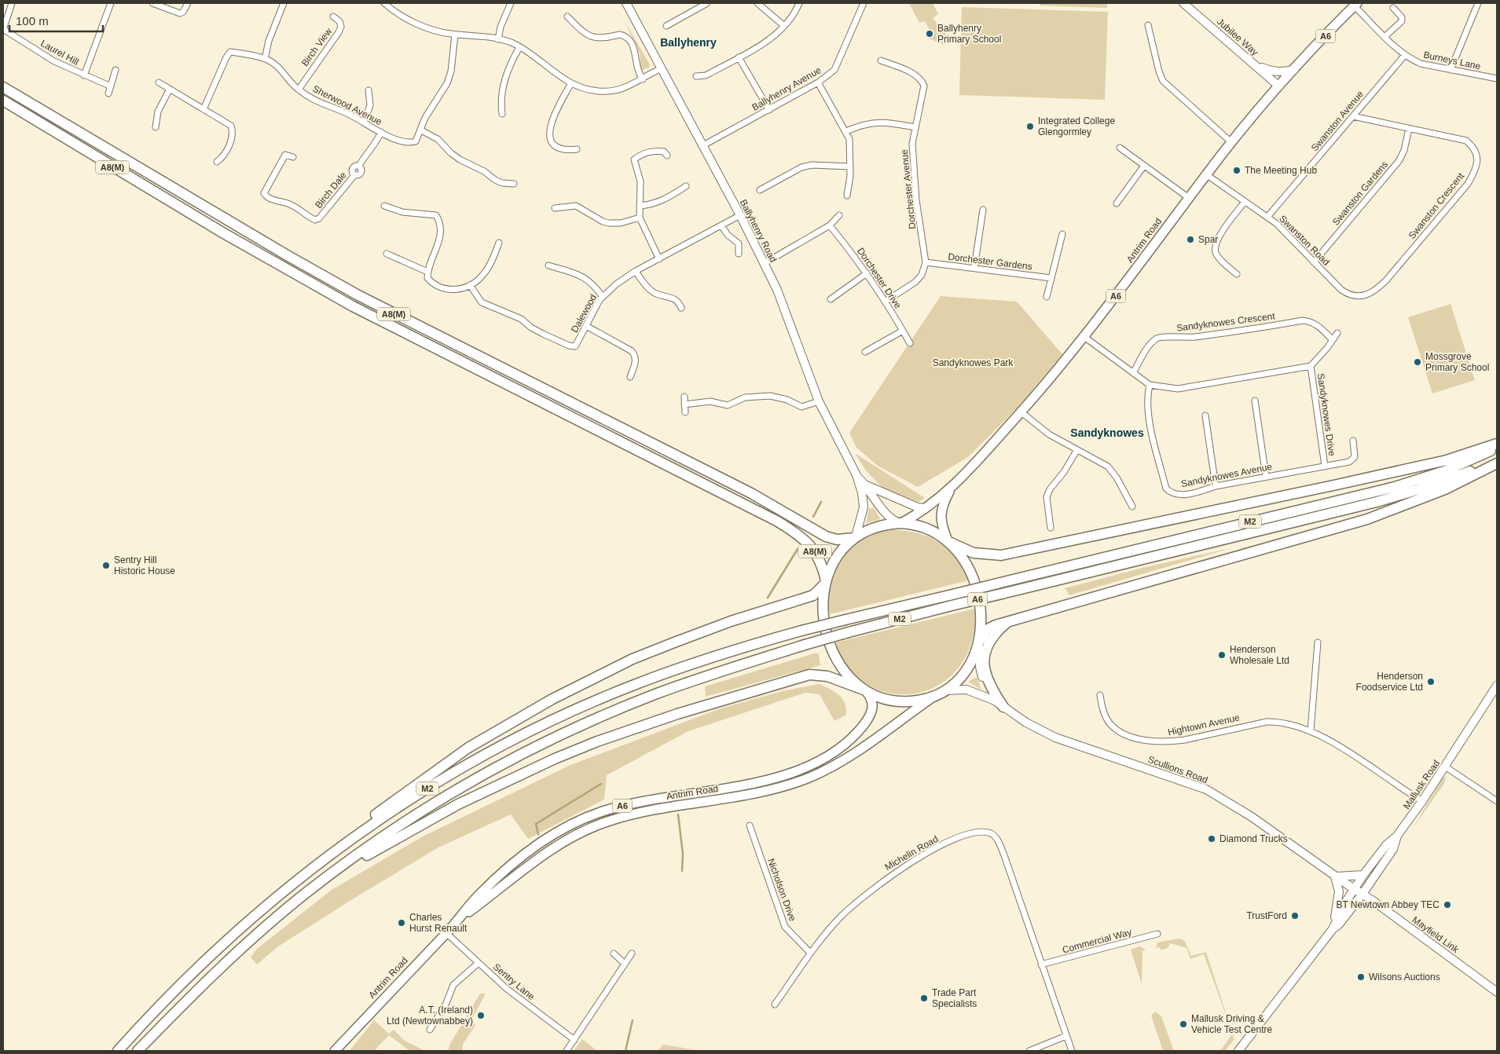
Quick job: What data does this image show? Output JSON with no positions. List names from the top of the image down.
{
  "streets": {
    "highway": ["A6", "A8(M)", "M2"],
    "main road": [
      "Jubilee Way",
      "Ballyhenry Road",
      "Antrim Road",
      "Scullions Road",
      "Mallusk Road",
      "Mayfield Link"
    ],
    "street": [
      "Birch View",
      "Laurel Hill",
      "Burneys Lane",
      "Ballyhenry Avenue",
      "Sherwood Avenue",
      "Swanston Avenue",
      "Dorchester Avenue",
      "Birch Dale",
      "Swanston Gardens",
      "Swanston Crescent",
      "Swanston Road",
      "Dorchester Gardens",
      "Dorchester Drive",
      "Dalewood",
      "Sandyknowes Crescent",
      "Sandyknowes Drive",
      "Sandyknowes Avenue",
      "Hightown Avenue",
      "Michelin Road",
      "Nicholson Drive",
      "Commercial Way",
      "Sentry Lane"
    ]
  },
  "crossings": [
    ["A6", "A8(M)"],
    ["A6", "Ballyhenry Road"],
    ["A6", "Antrim Road"],
    ["A6", "Scullions Road"],
    ["Jubilee Way", "Antrim Road"],
    ["Birch View", "Sherwood Avenue"],
    ["Burneys Lane", "Swanston Avenue"],
    ["Burneys Lane", "Antrim Road"],
    ["Ballyhenry Avenue", "Ballyhenry Road"],
    ["Sherwood Avenue", "Birch Dale"],
    ["Swanston Avenue", "Swanston Crescent"],
    ["Swanston Avenue", "Swanston Road"],
    ["A8(M)", "Ballyhenry Road"],
    ["Dorchester Avenue", "Dorchester Gardens"],
    ["Swanston Gardens", "Swanston Crescent"],
    ["Swanston Gardens", "Swanston Road"],
    ["Swanston Crescent", "Swanston Road"],
    ["Ballyhenry Road", "Antrim Road"],
    ["Ballyhenry Road", "Dalewood"],
    ["Antrim Road", "Swanston Road"],
    ["Antrim Road", "Sentry Lane"],
    ["Sandyknowes Drive", "Sandyknowes Avenue"],
    ["Hightown Avenue", "Mallusk Road"],
    ["Scullions Road", "Mallusk Road"],
    ["Scullions Road", "Mayfield Link"],
    ["Mallusk Road", "Mayfield Link"],
    ["Michelin Road", "Nicholson Drive"],
    ["Michelin Road", "Commercial Way"]
  ],
  "districts": ["Ballyhenry", "Sandyknowes"],
  "parks": ["Sandyknowes Park"],
  "places": [
    "Ballyhenry Primary School",
    "Integrated College Glengormley",
    "The Meeting Hub",
    "Spar",
    "Mossgrove Primary School",
    "Sentry Hill Historic House",
    "Henderson Wholesale Ltd",
    "Henderson Foodservice Ltd",
    "Diamond Trucks",
    "BT Newtown Abbey TEC",
    "TrustFord",
    "Charles Hurst Renault",
    "Wilsons Auctions",
    "Trade Part Specialists",
    "A.T. (Ireland) Ltd (Newtownabbey)",
    "Mallusk Driving & Vehicle Test Centre"
  ],
  "scale_bar": "100 m"
}
